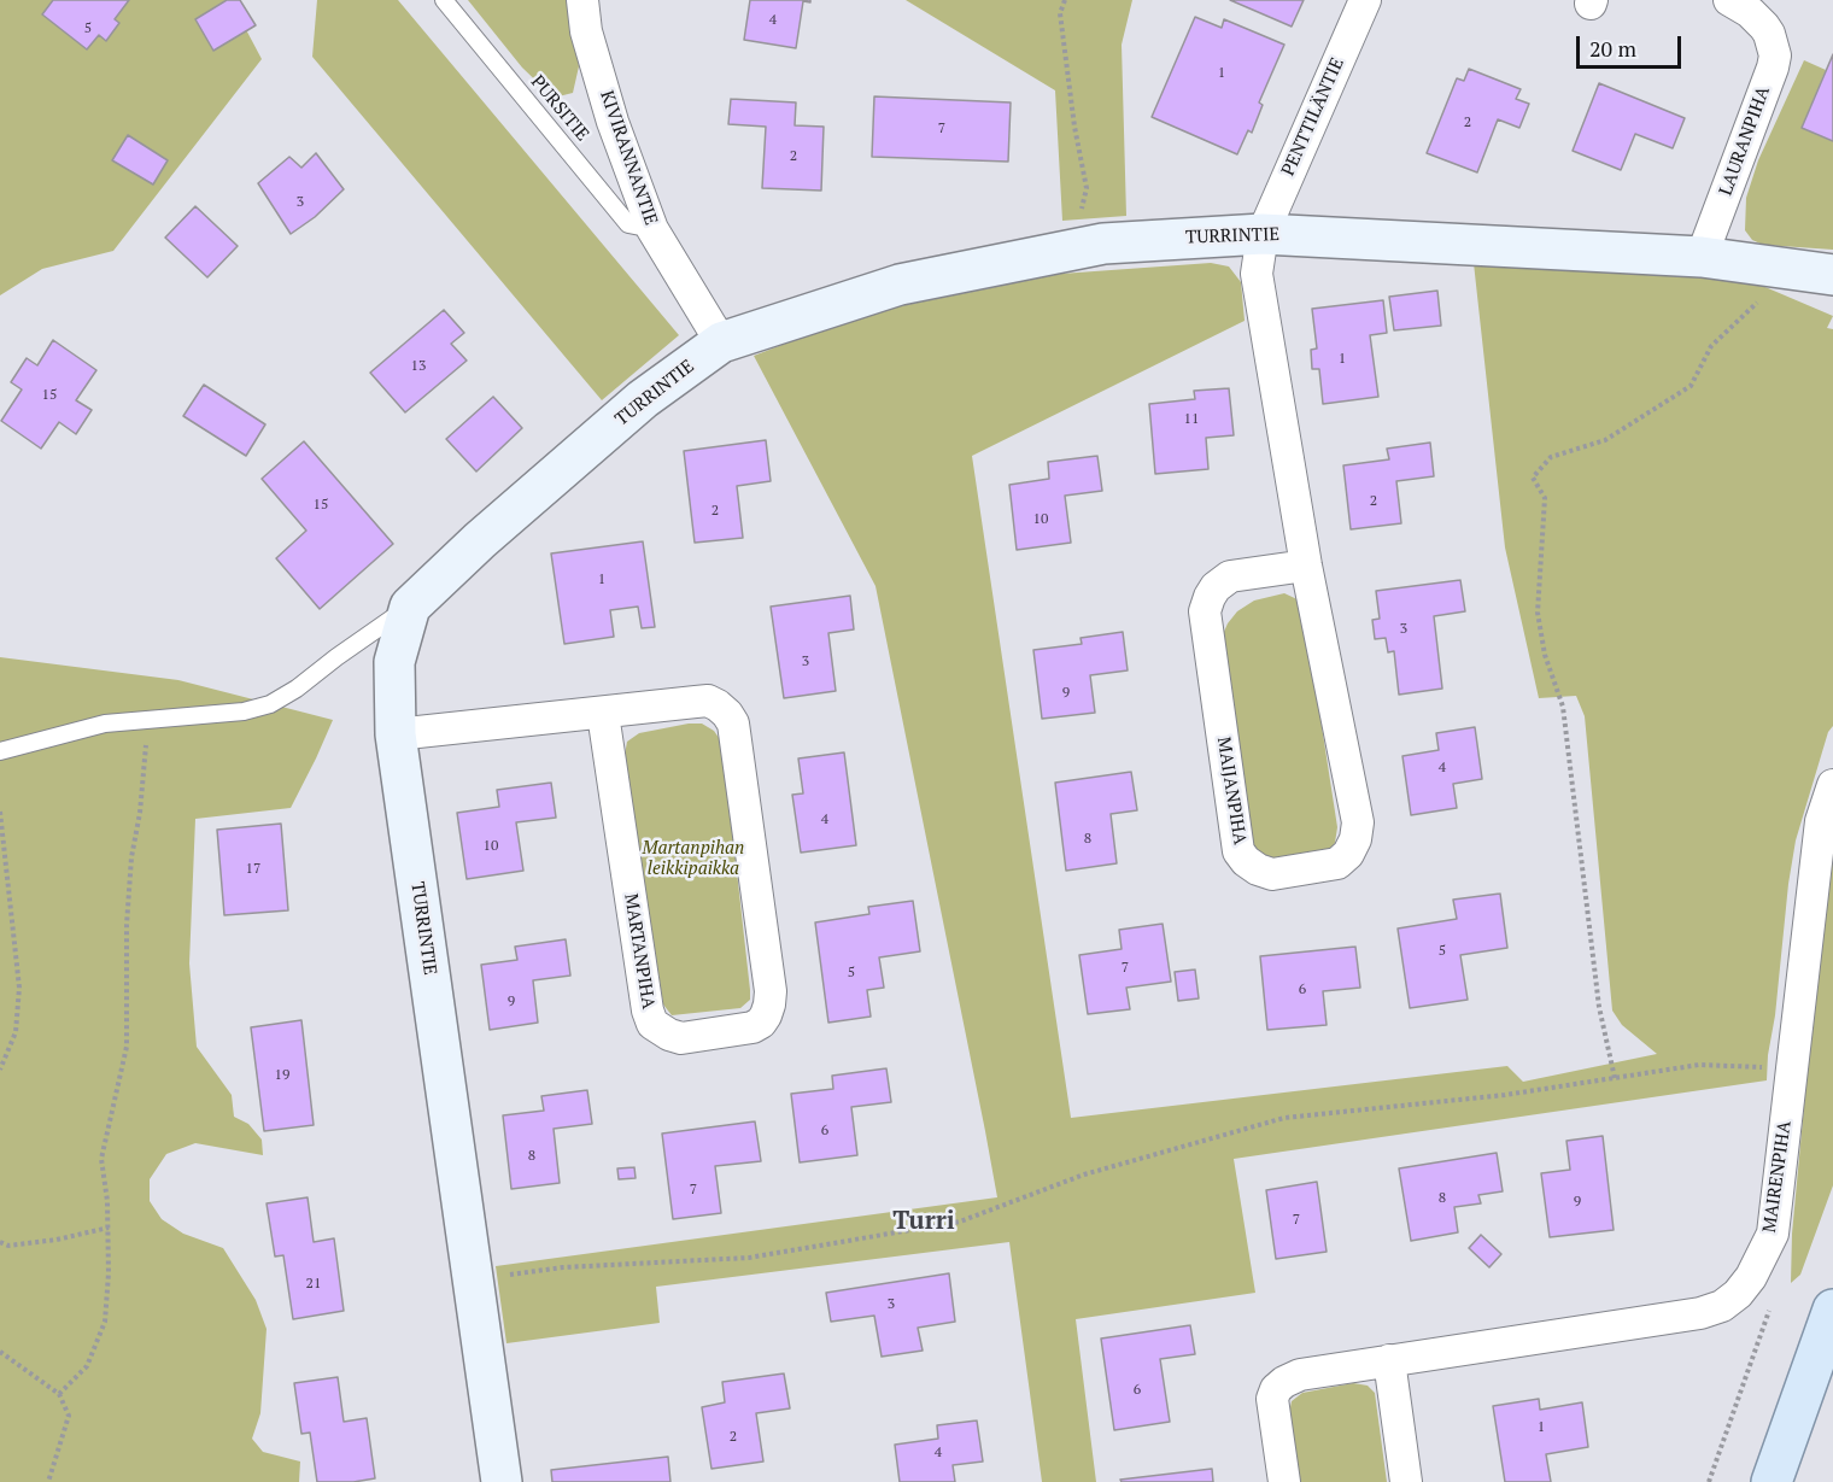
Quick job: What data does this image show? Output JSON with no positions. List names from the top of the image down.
{
  "streets": {
    "street": [
      "PENTTILÄNTIE",
      "LAURANPIHA",
      "KIVIRANNANTIE",
      "TURRINTIE",
      "MAIJANPIHA",
      "MARTANPIHA",
      "MAIRENPIHA"
    ],
    "lane": ["PURSITIE"]
  },
  "crossings": [
    ["PURSITIE", "KIVIRANNANTIE"],
    ["PENTTILÄNTIE", "TURRINTIE"],
    ["PENTTILÄNTIE", "MAIJANPIHA"],
    ["LAURANPIHA", "TURRINTIE"],
    ["KIVIRANNANTIE", "TURRINTIE"],
    ["TURRINTIE", "MAIJANPIHA"],
    ["TURRINTIE", "MARTANPIHA"]
  ],
  "districts": ["Turri"],
  "parks": ["Martanpihan leikkipaikka"],
  "house_numbers": [
    "4",
    "5",
    "1",
    "2",
    "7",
    "2",
    "3",
    "1",
    "13",
    "15",
    "11",
    "2",
    "15",
    "2",
    "10",
    "1",
    "3",
    "3",
    "9",
    "4",
    "4",
    "8",
    "10",
    "17",
    "5",
    "7",
    "5",
    "6",
    "9",
    "19",
    "6",
    "8",
    "7",
    "8",
    "9",
    "7",
    "21",
    "3",
    "6",
    "1",
    "2",
    "4"
  ],
  "scale_bar": "20 m"
}
